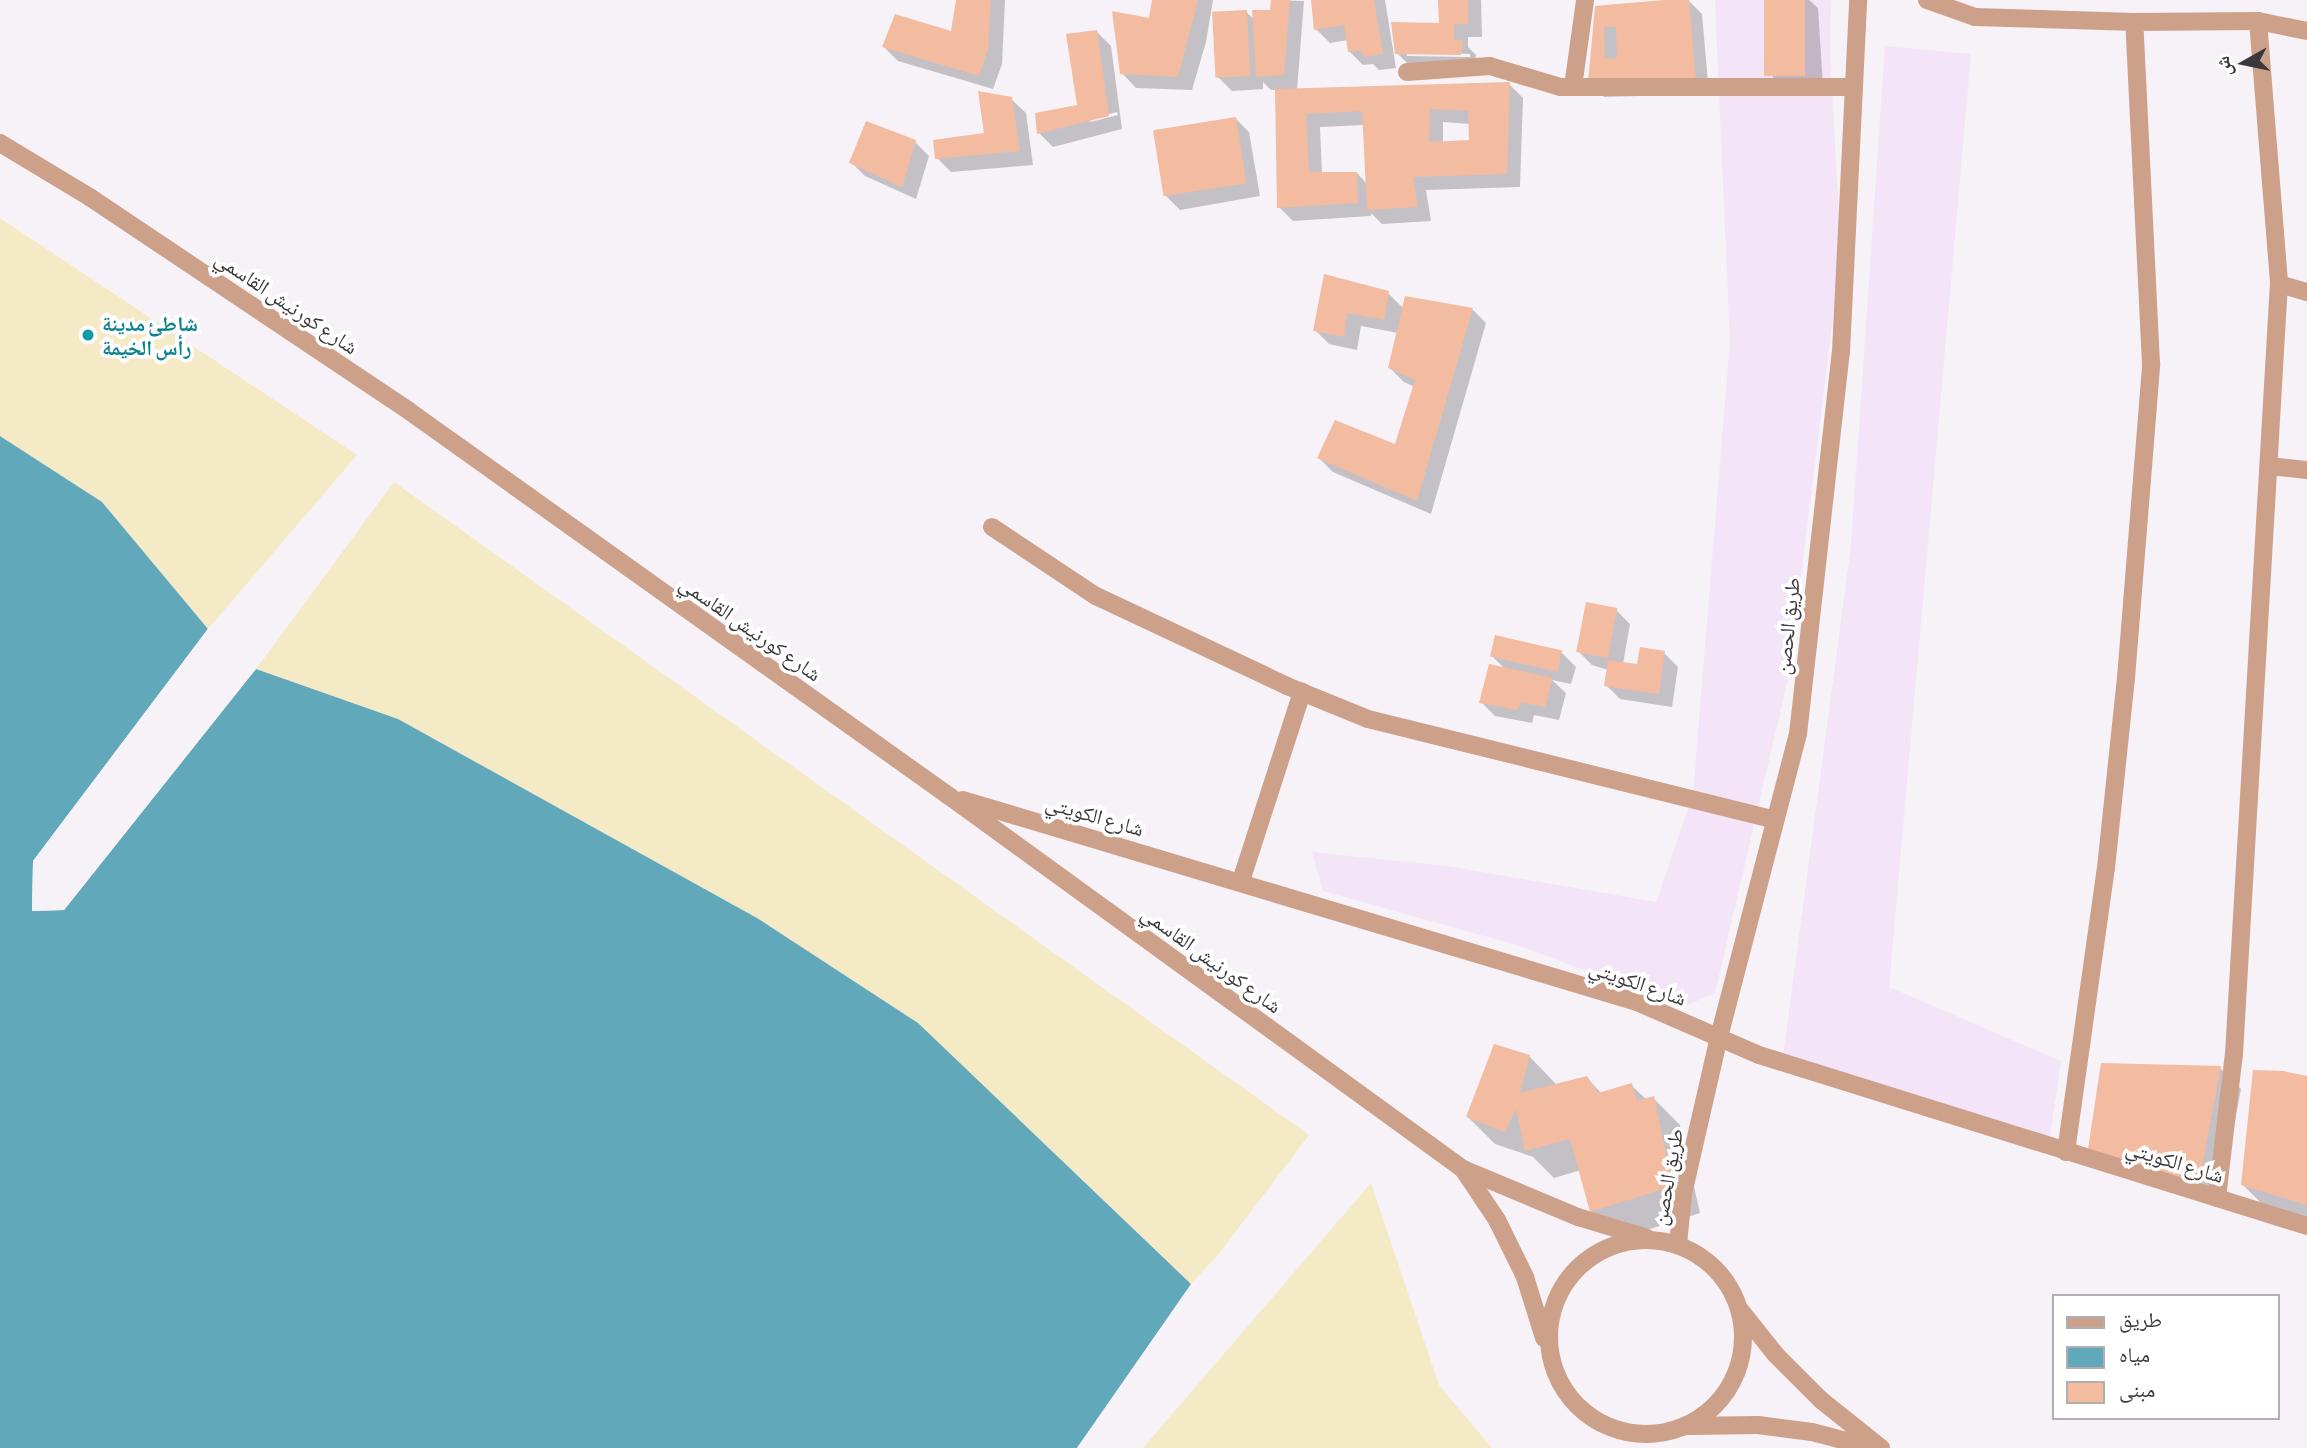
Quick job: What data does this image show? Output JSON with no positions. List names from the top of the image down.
{
  "streets": {
    "street": ["شارع كورنيش القاسمي", "طريق الحصن", "شارع الكويتي"]
  },
  "crossings": [
    ["شارع كورنيش القاسمي", "طريق الحصن"],
    ["شارع كورنيش القاسمي", "شارع الكويتي"],
    ["طريق الحصن", "شارع الكويتي"]
  ],
  "places": ["شاطئ مدينة رأس الخيمة"],
  "legend": ["طريق", "مياه", "مبنى"],
  "north": "left"
}
